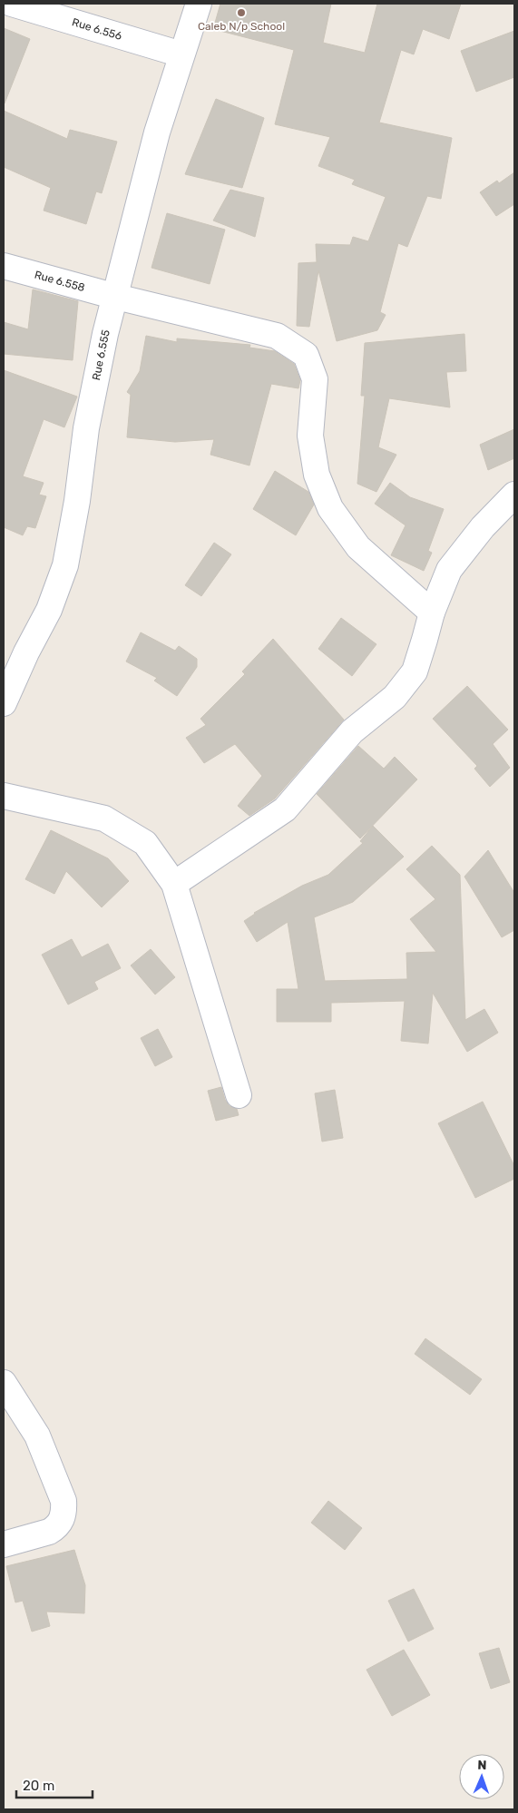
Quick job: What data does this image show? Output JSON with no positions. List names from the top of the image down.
{
  "streets": {
    "street": ["Rue 6.556", "Rue 6.558", "Rue 6.555"]
  },
  "crossings": [
    ["Rue 6.556", "Rue 6.555"],
    ["Rue 6.558", "Rue 6.555"]
  ],
  "places": ["Caleb N/p School"],
  "scale_bar": "20 m",
  "north": "top"
}
